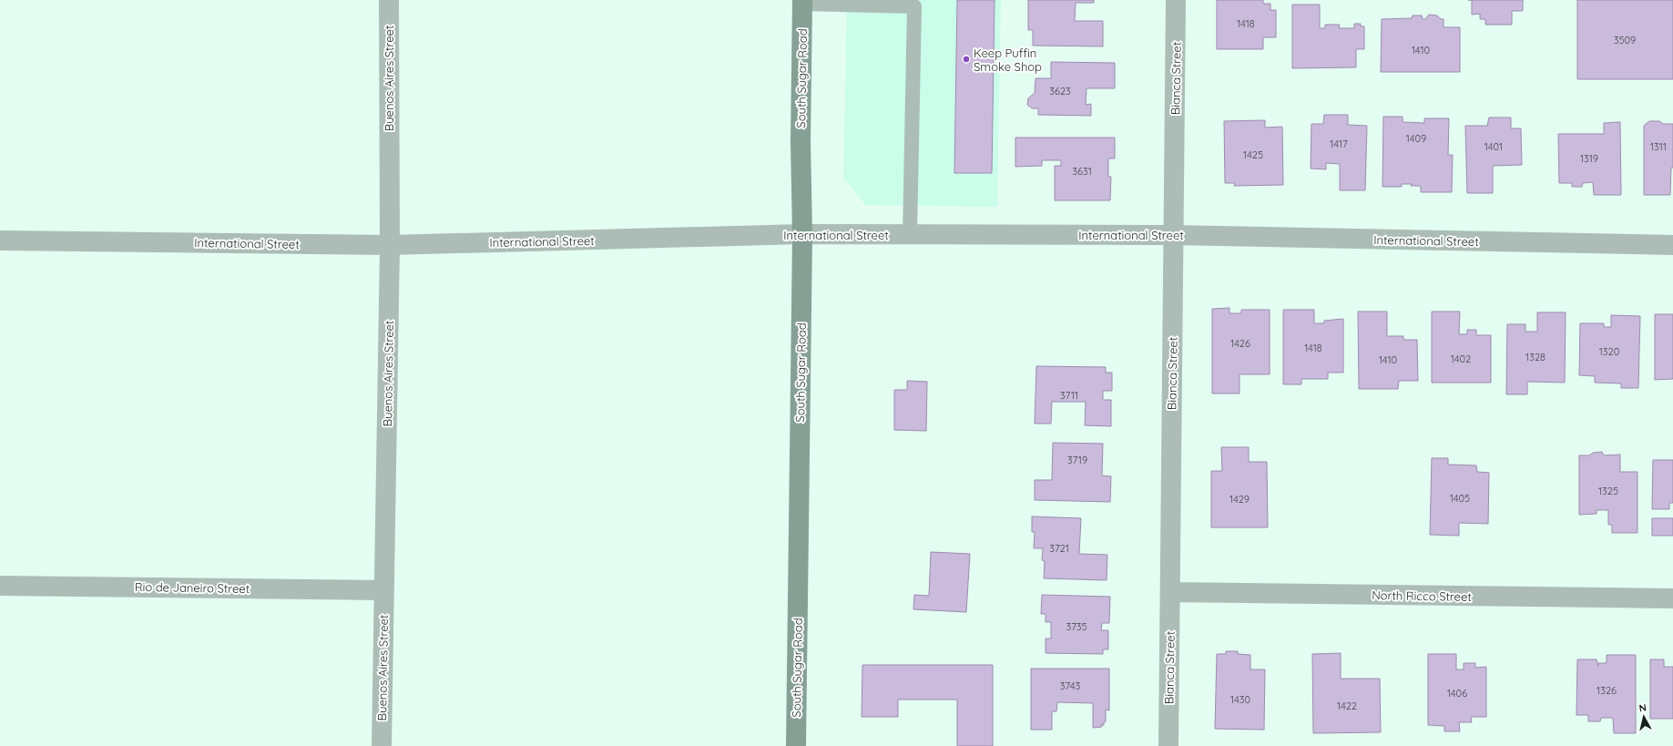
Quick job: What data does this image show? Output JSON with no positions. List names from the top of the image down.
{
  "streets": {
    "main road": ["South Sugar Road"],
    "street": [
      "Buenos Aires Street",
      "Bianca Street",
      "International Street",
      "Rio de Janeiro Street",
      "North Ricco Street"
    ]
  },
  "crossings": [
    ["Buenos Aires Street", "International Street"],
    ["Buenos Aires Street", "Rio de Janeiro Street"],
    ["South Sugar Road", "International Street"],
    ["Bianca Street", "International Street"],
    ["Bianca Street", "North Ricco Street"]
  ],
  "places": ["Keep Puffin Smoke Shop"],
  "house_numbers": [
    "1418",
    "3509",
    "1410",
    "3623",
    "1409",
    "1417",
    "1401",
    "1311",
    "1425",
    "1319",
    "3631",
    "1426",
    "1418",
    "1320",
    "1328",
    "1402",
    "1410",
    "3711",
    "3719",
    "1325",
    "1405",
    "1429",
    "3721",
    "3735",
    "3743",
    "1326",
    "1406",
    "1430",
    "1422"
  ],
  "north": "top"
}
